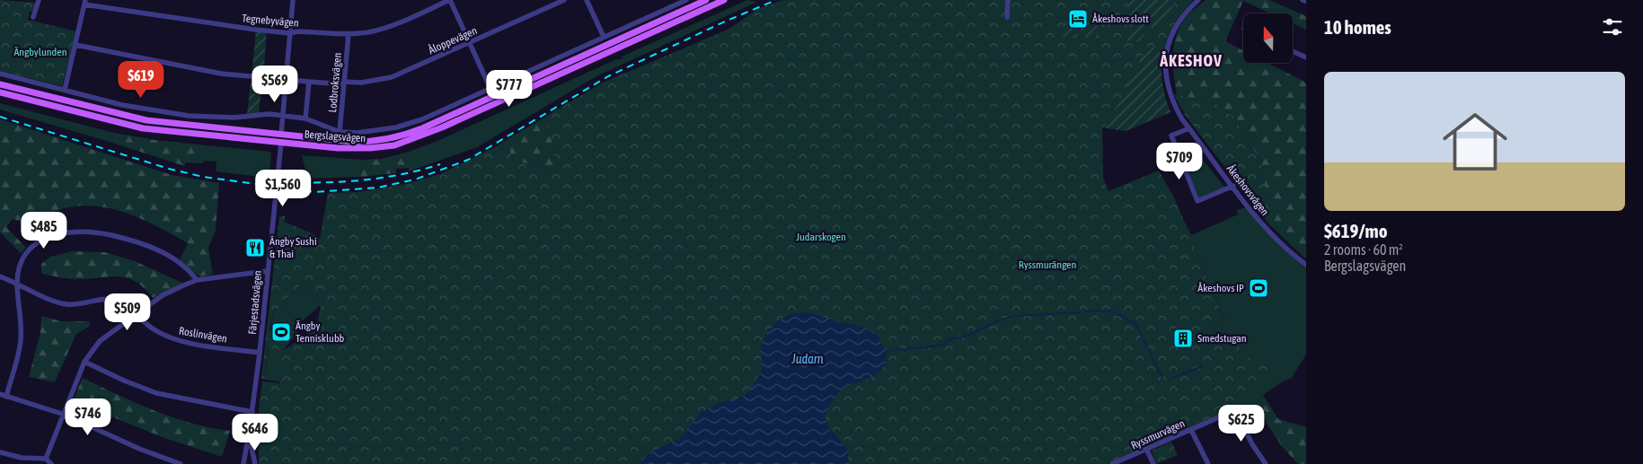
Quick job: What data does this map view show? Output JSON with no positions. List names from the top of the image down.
{
  "streets": {
    "main road": ["Bergslagsvägen"],
    "street": [
      "Tegnebyvägen",
      "Åloppevägen",
      "Lodbroksvägen",
      "Åkeshovsvägen",
      "Färjestadsvägen",
      "Roslinvägen",
      "Ryssmurvägen"
    ]
  },
  "crossings": [
    ["Tegnebyvägen", "Lodbroksvägen"],
    ["Åloppevägen", "Lodbroksvägen"],
    ["Lodbroksvägen", "Bergslagsvägen"],
    ["Bergslagsvägen", "Färjestadsvägen"],
    ["Färjestadsvägen", "Roslinvägen"]
  ],
  "districts": ["ÅKESHOV"],
  "water": ["Judarn"],
  "parks": ["Ängbylunden", "Judarskogen", "Ryssmurängen"],
  "places": {
    "hotel": ["Åkeshovs slott"],
    "restaurant": ["Ängby Sushi & Thai"],
    "sports": ["Åkeshovs IP", "Ängby Tennisklubb"],
    "building": ["Smedstugan"]
  },
  "north": "top",
  "page": {
    "heading": "10 homes",
    "list": [
      {
        "name": "$619/mo",
        "note": "2 rooms · 60 m² · Bergslagsvägen"
      }
    ],
    "price": [
      "$619",
      "$569",
      "$777",
      "$709",
      "$1,560",
      "$485",
      "$509",
      "$746",
      "$625",
      "$646"
    ]
  }
}
